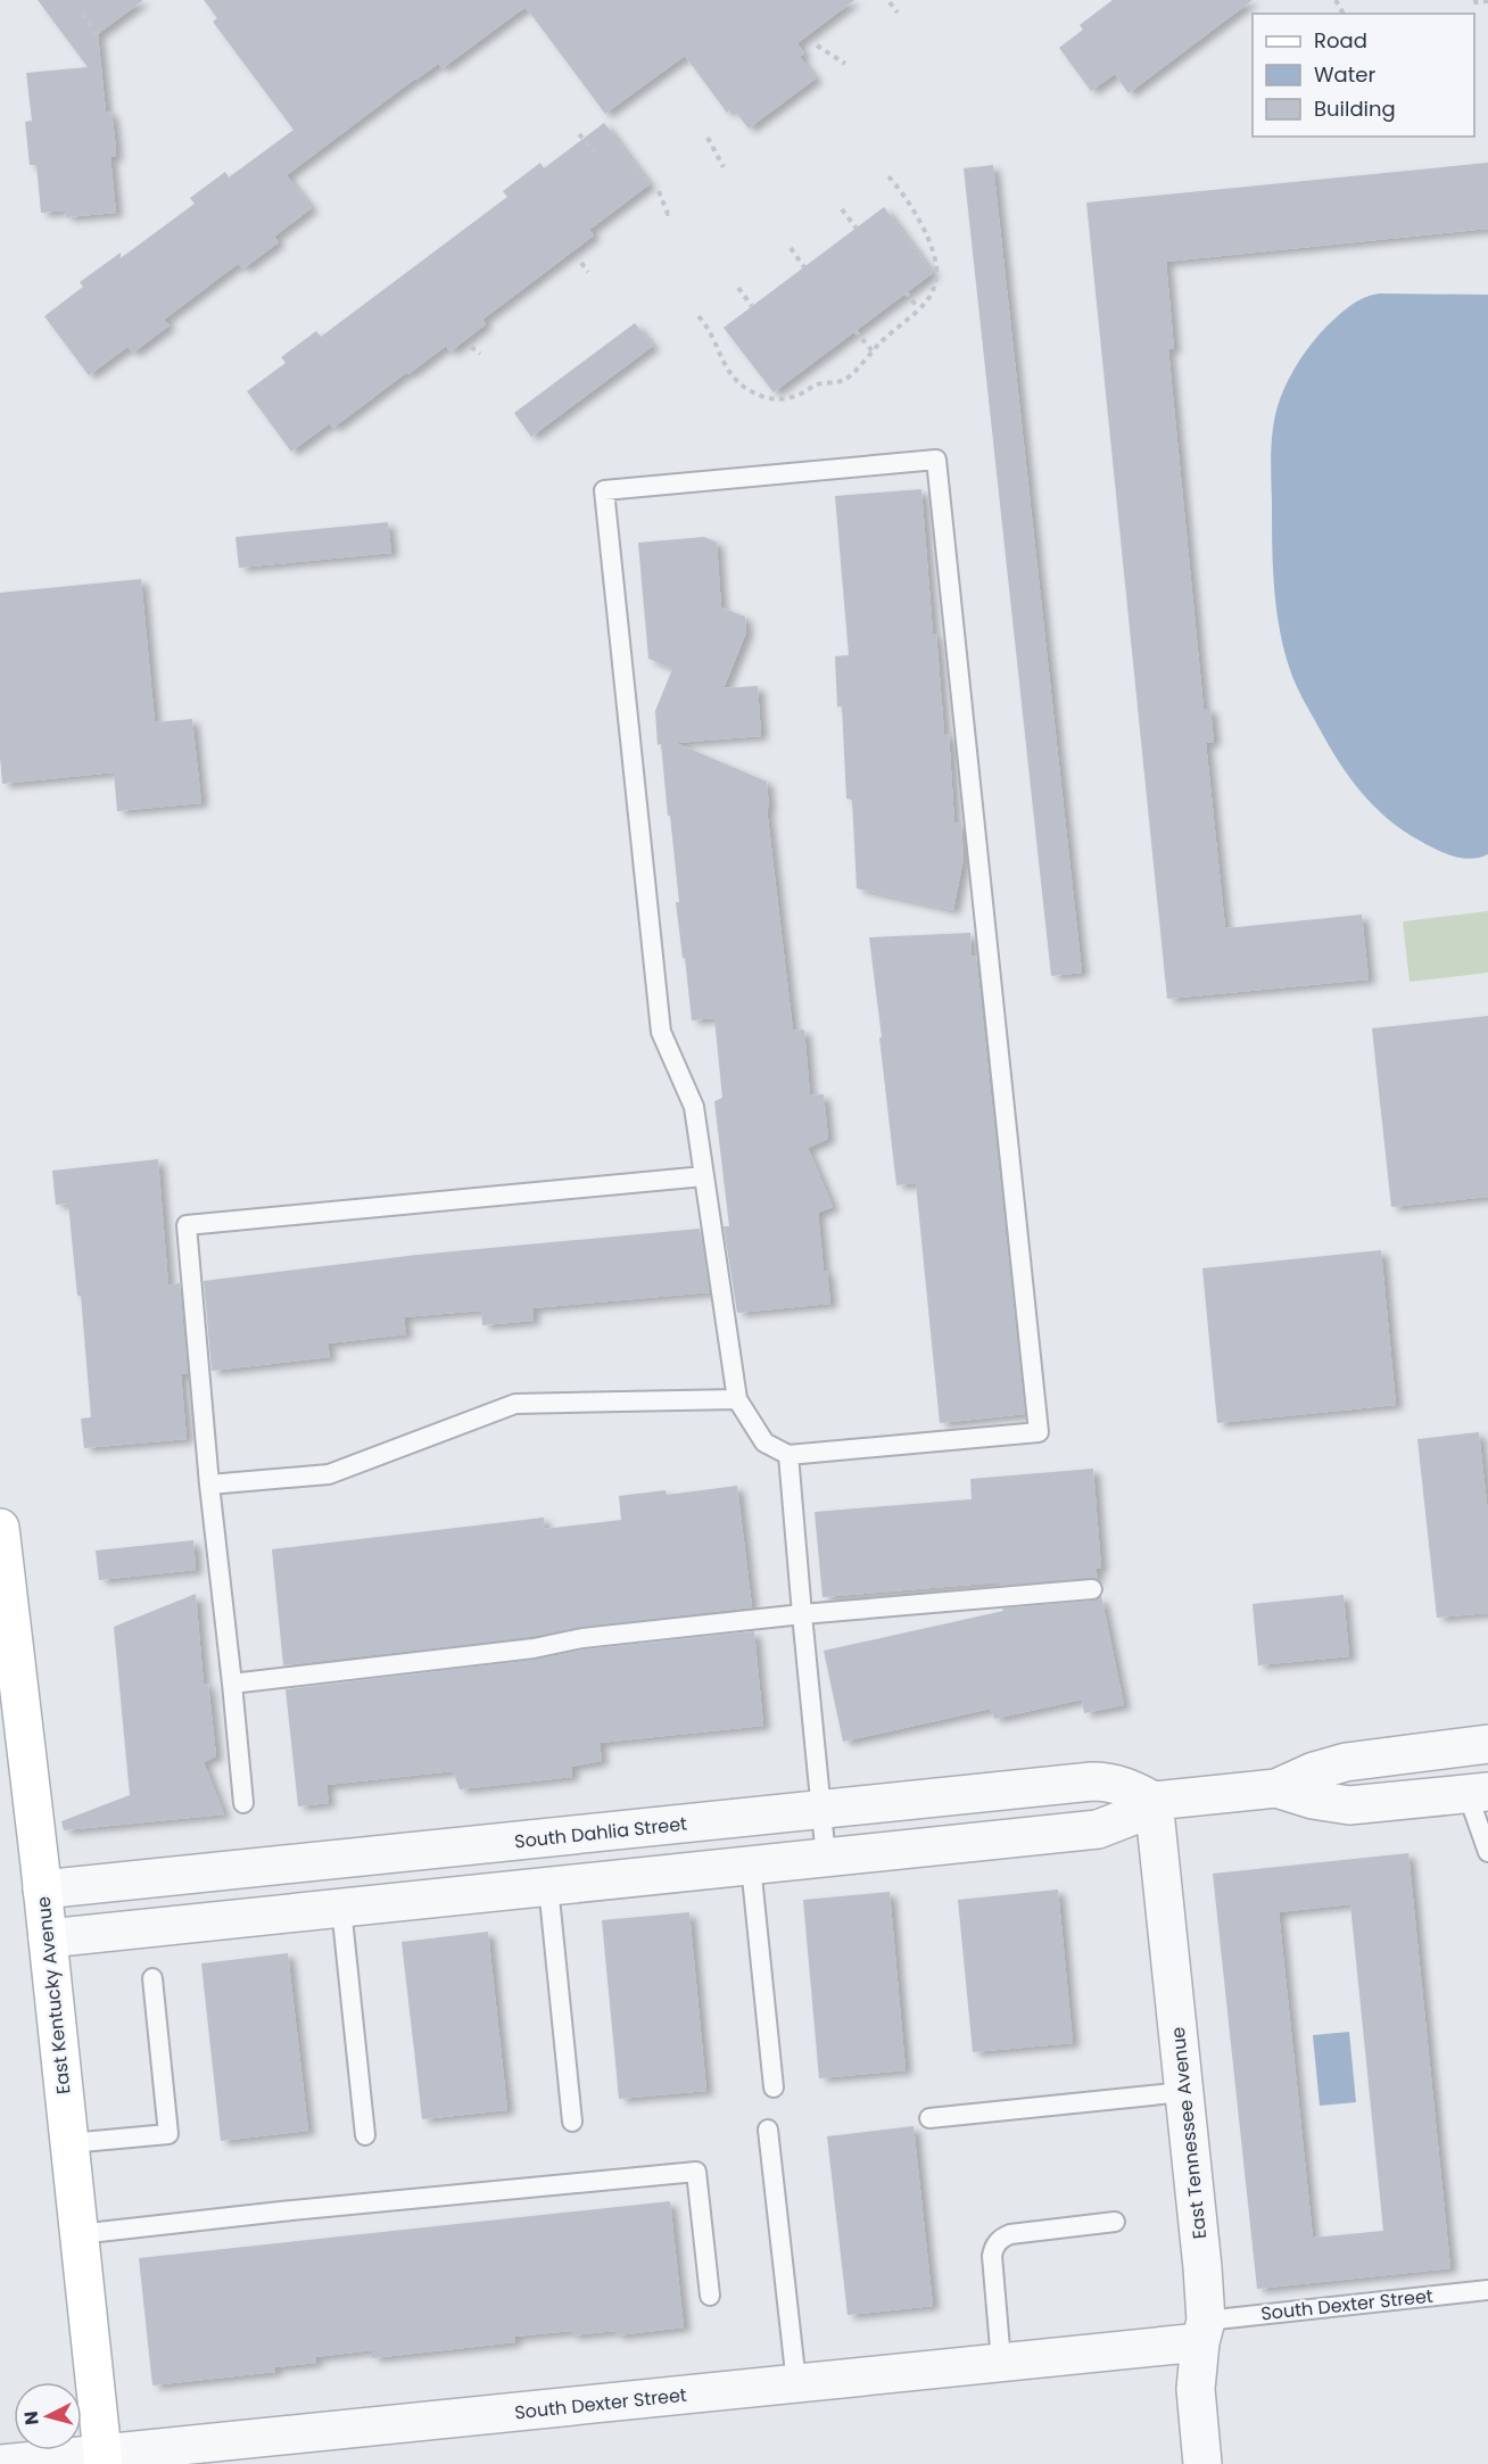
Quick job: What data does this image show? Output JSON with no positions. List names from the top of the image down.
{
  "streets": {
    "street": [
      "South Dahlia Street",
      "East Kentucky Avenue",
      "East Tennessee Avenue",
      "South Dexter Street"
    ]
  },
  "crossings": [
    ["South Dahlia Street", "East Kentucky Avenue"],
    ["South Dahlia Street", "East Tennessee Avenue"],
    ["East Kentucky Avenue", "South Dexter Street"],
    ["East Tennessee Avenue", "South Dexter Street"]
  ],
  "legend": ["Road", "Water", "Building"],
  "north": "left"
}
